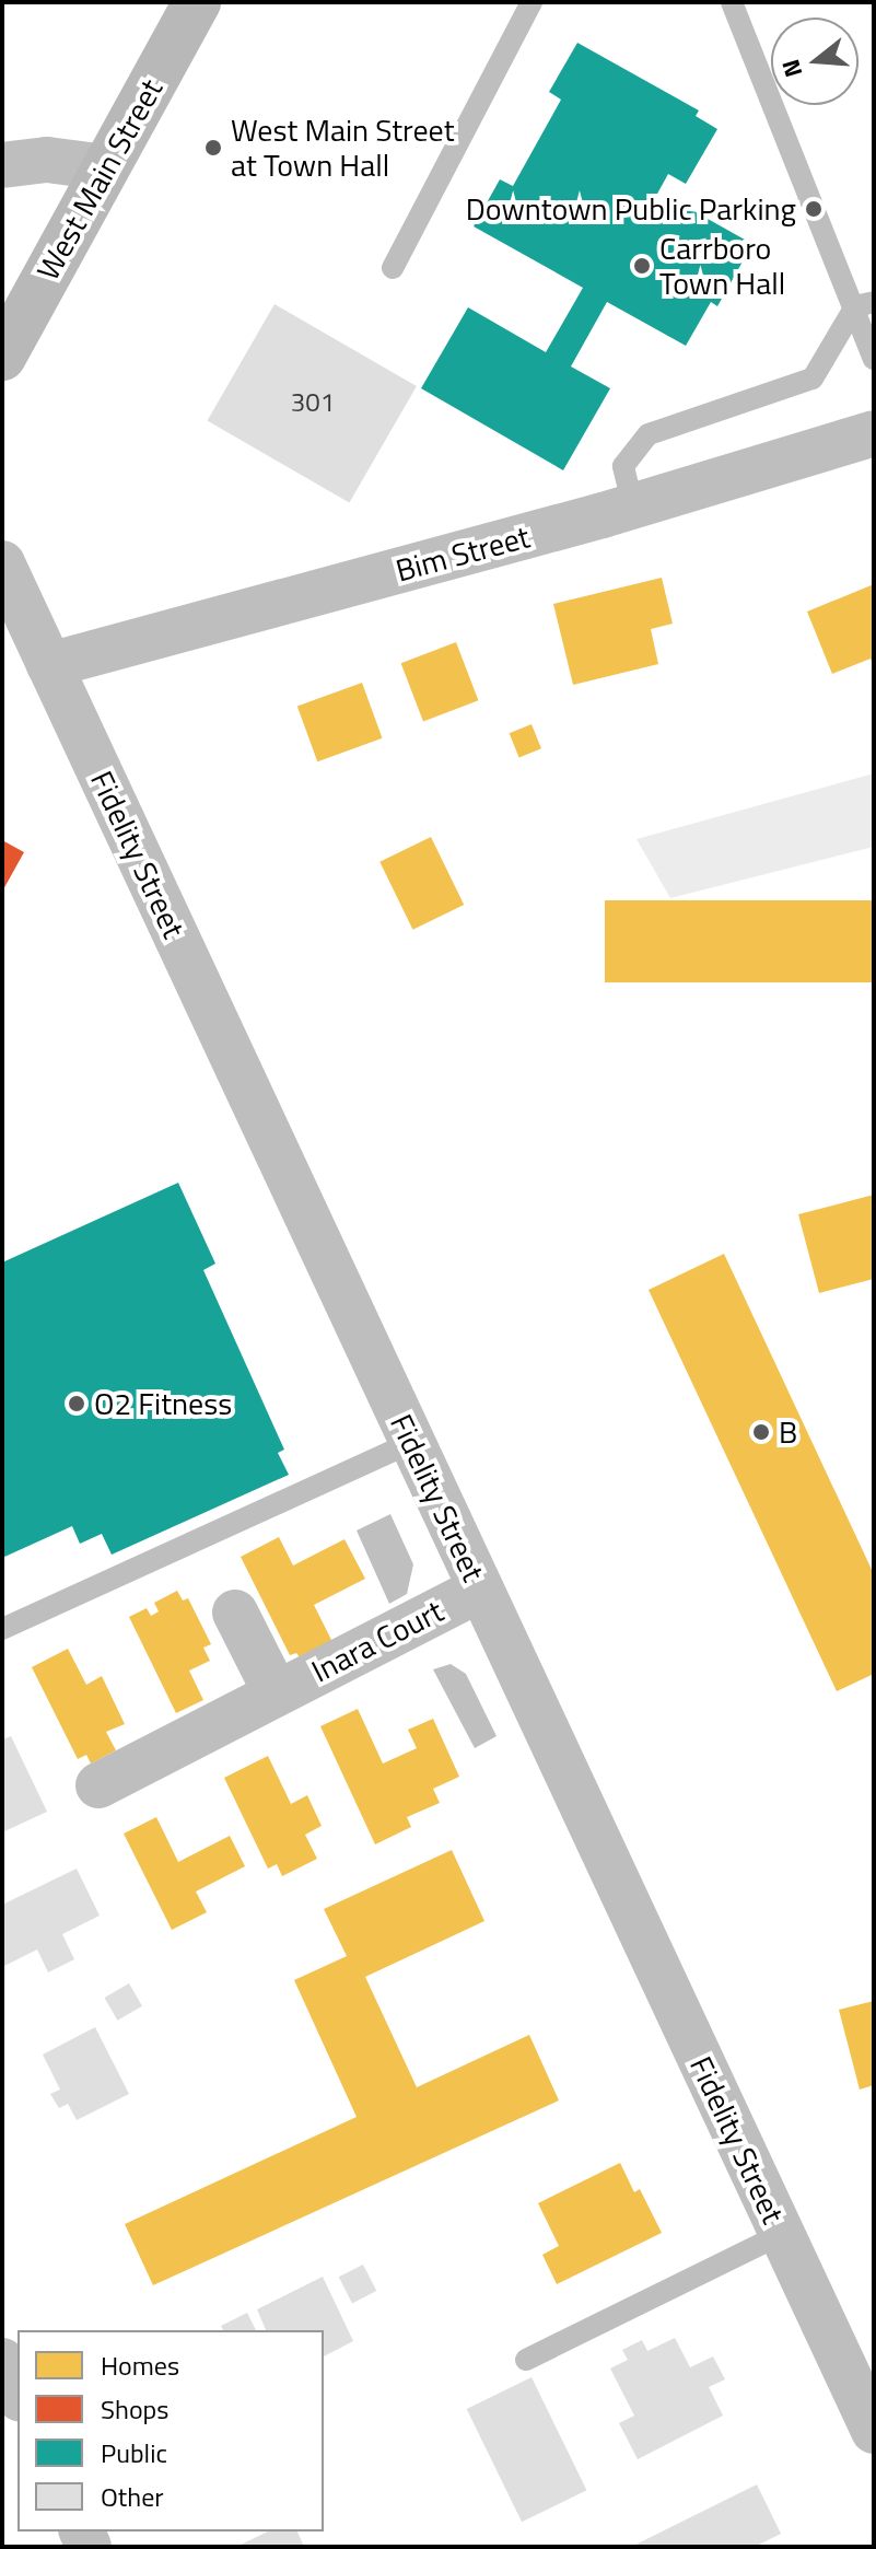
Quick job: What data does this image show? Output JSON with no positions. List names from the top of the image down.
{
  "streets": {
    "main road": ["West Main Street"],
    "street": ["Bim Street", "Fidelity Street", "Inara Court"]
  },
  "crossings": [
    ["Bim Street", "Fidelity Street"],
    ["Fidelity Street", "Inara Court"]
  ],
  "places": [
    "West Main Street at Town Hall",
    "Downtown Public Parking",
    "Carrboro Town Hall",
    "O2 Fitness",
    "B"
  ],
  "house_numbers": ["301"],
  "legend": [
    "Homes",
    "Shops",
    "Public",
    "Other"
  ],
  "north": "left"
}
